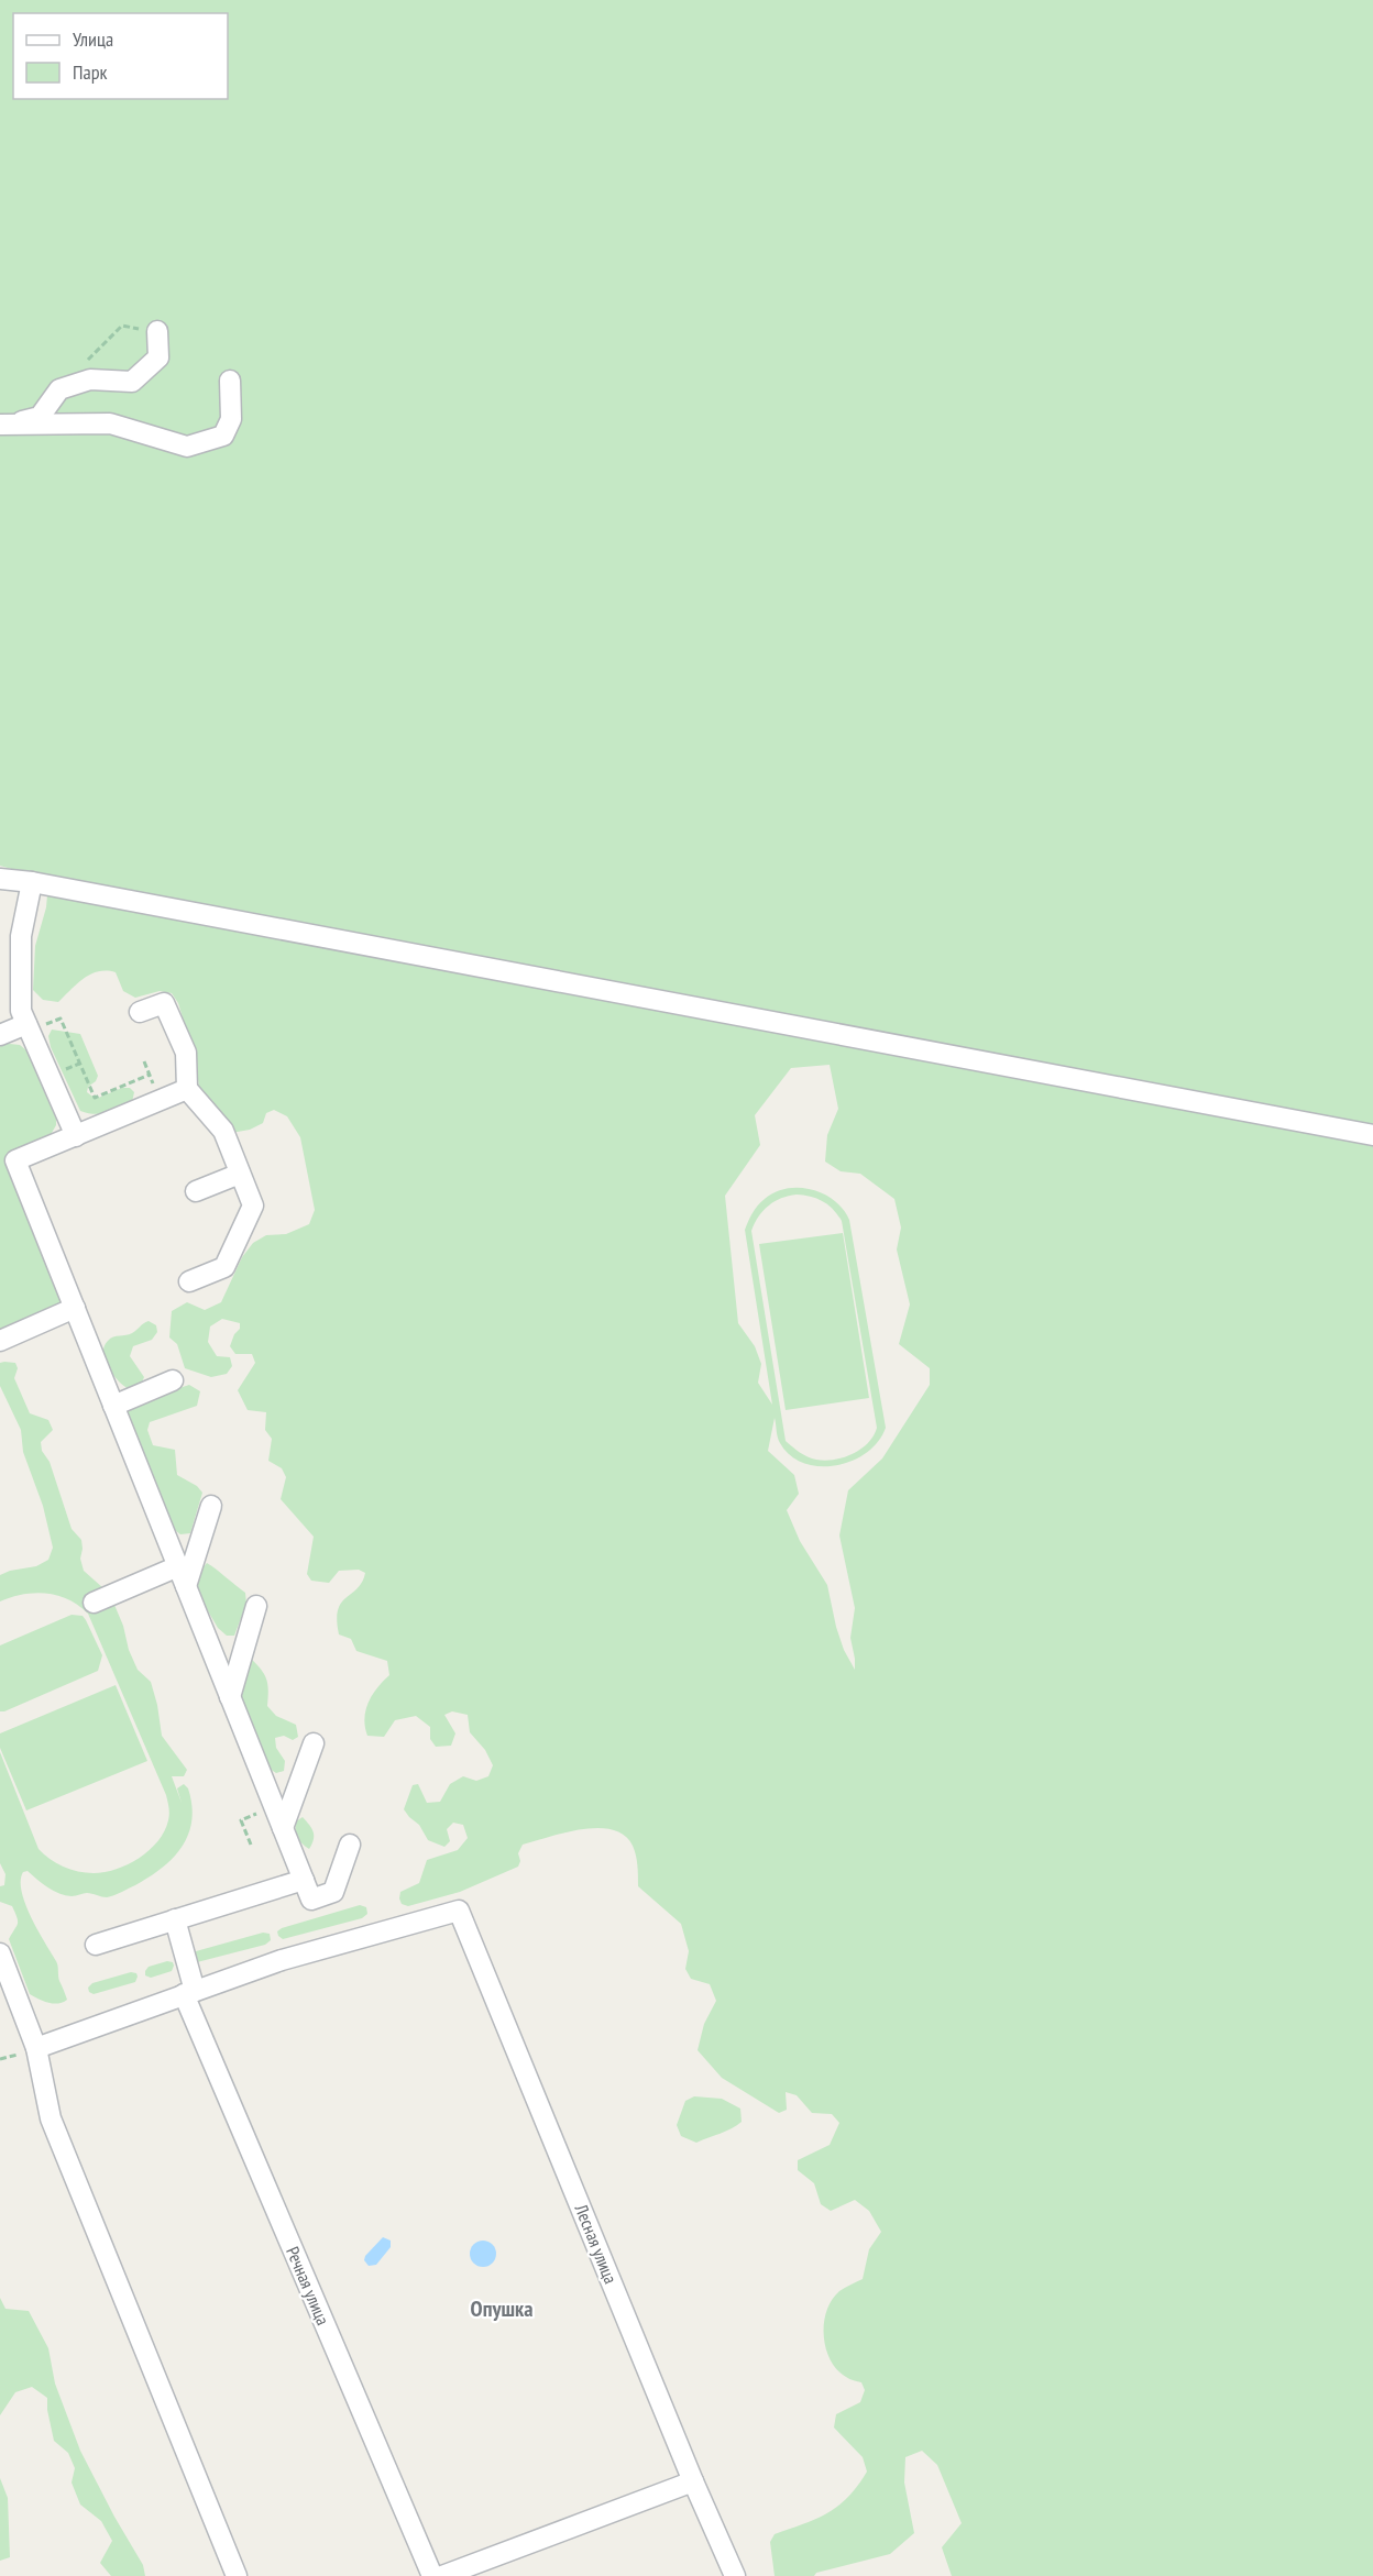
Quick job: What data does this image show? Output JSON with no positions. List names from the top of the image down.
{
  "streets": {
    "street": ["Лесная улица", "Речная улица"]
  },
  "crossings": [
    ["Лесная улица", "Речная улица"]
  ],
  "districts": ["Опушка"],
  "legend": ["Улица", "Парк"]
}
